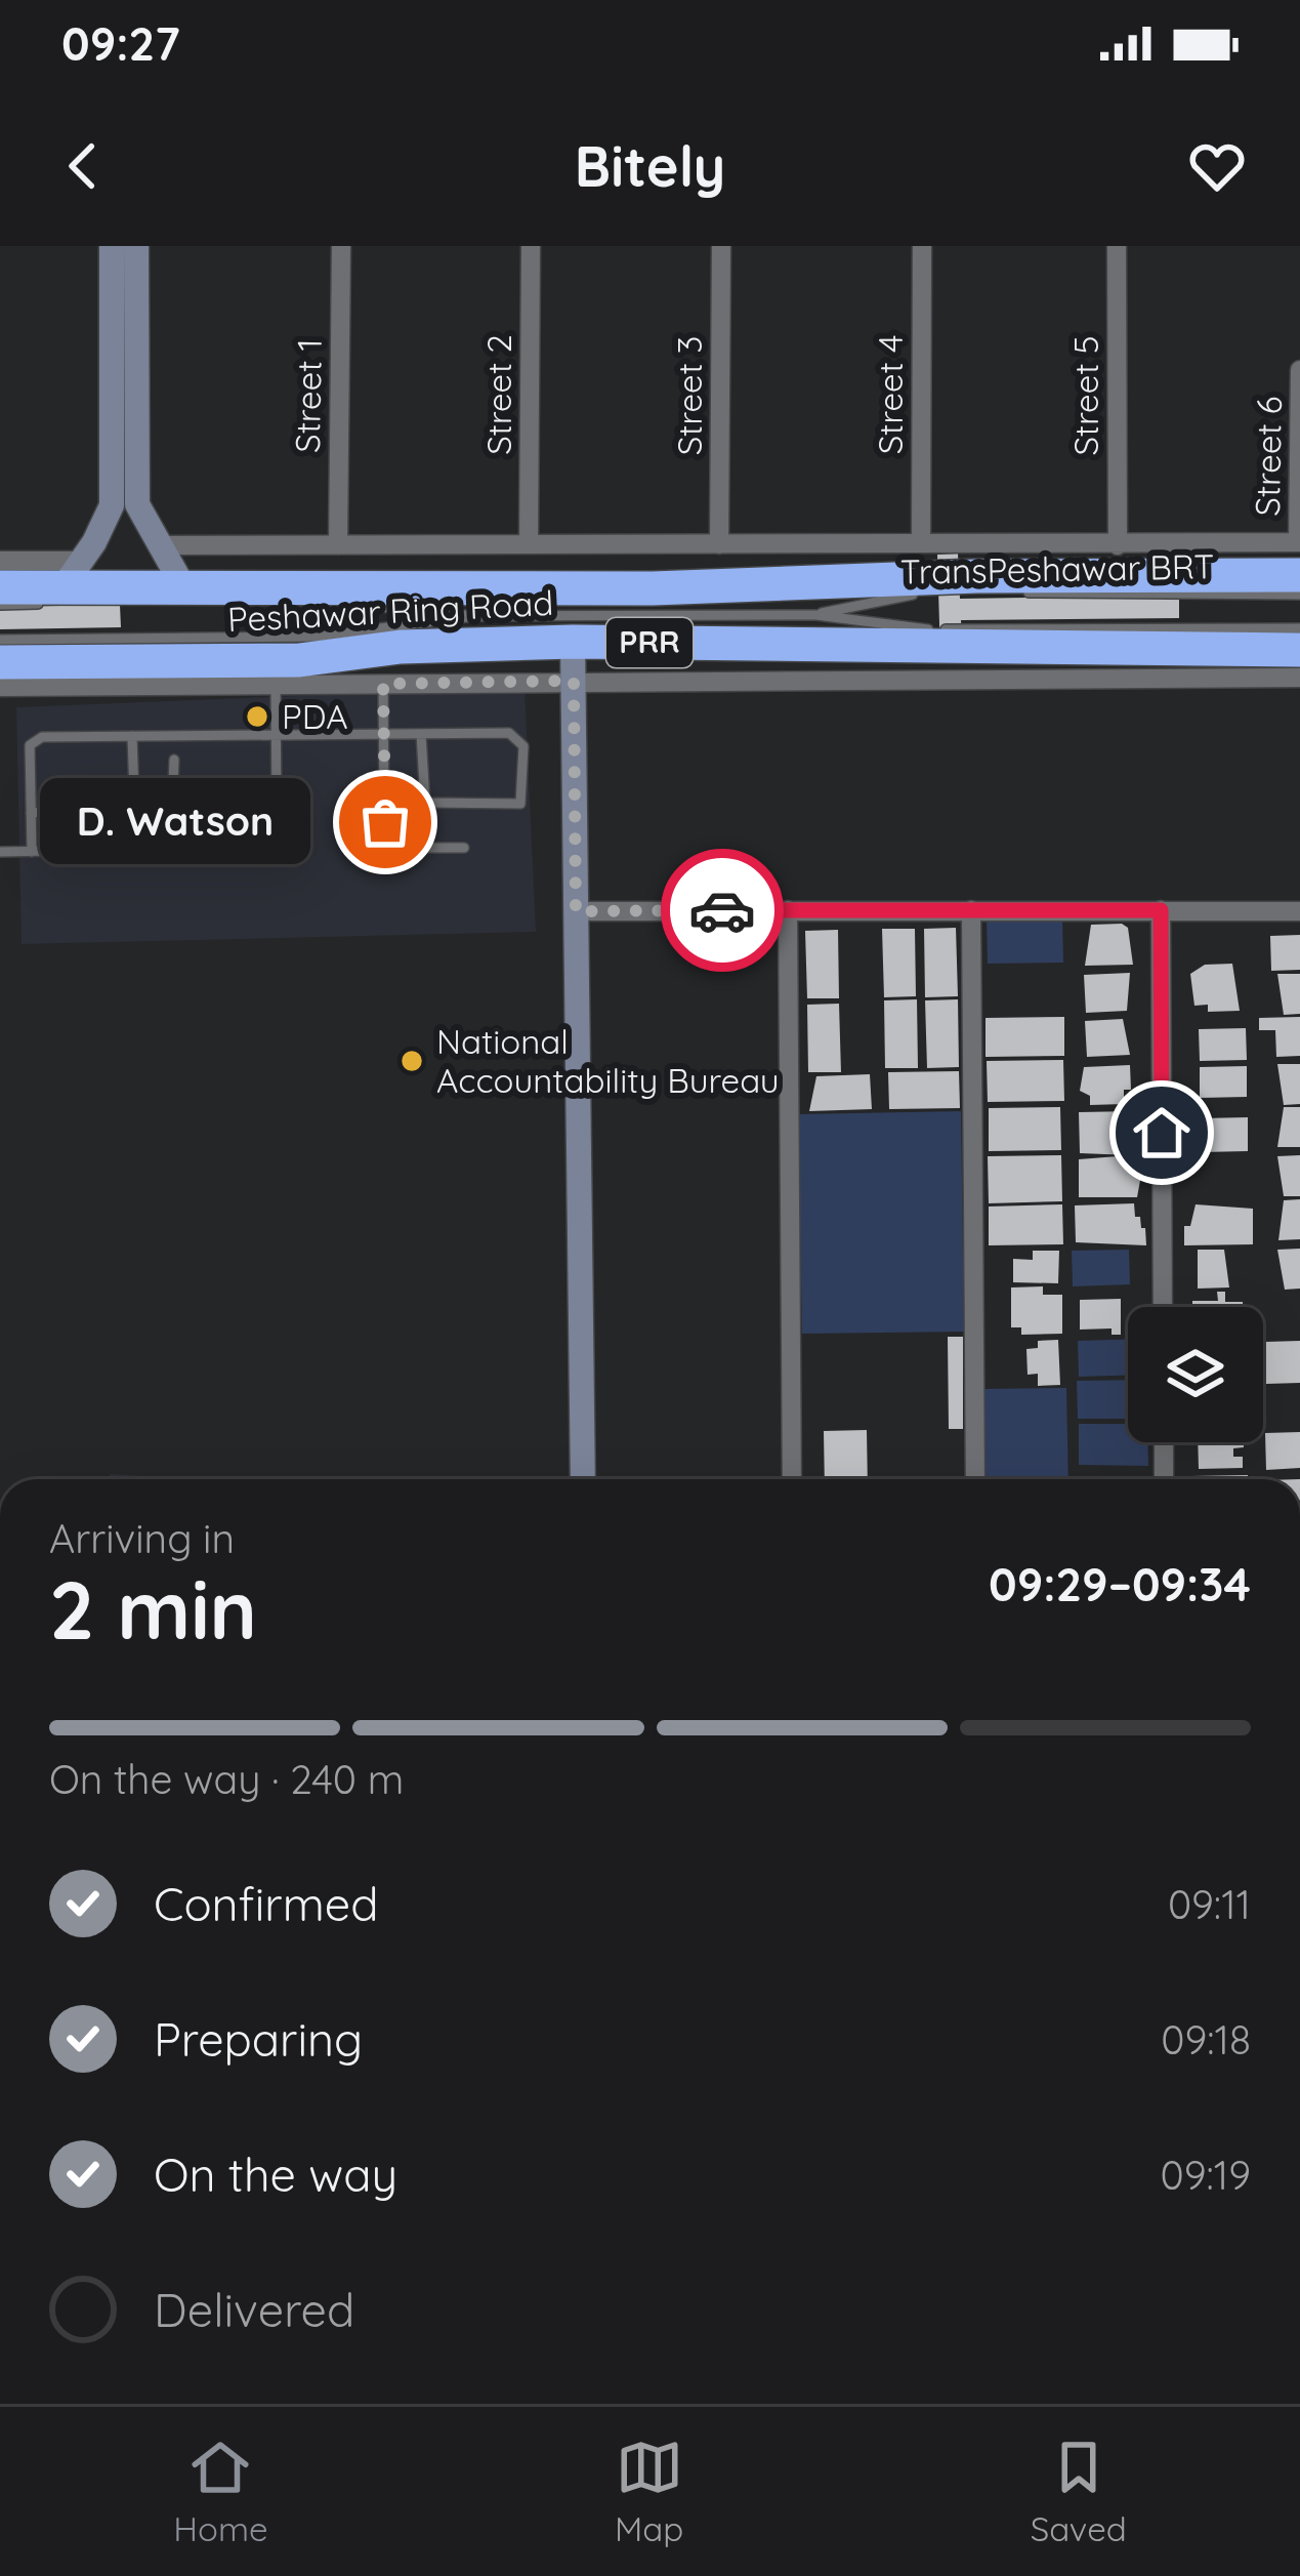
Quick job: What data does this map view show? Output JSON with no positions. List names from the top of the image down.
{
  "streets": {
    "highway": ["Peshawar Ring Road", "PRR"],
    "street": [
      "Street 2",
      "Street 4",
      "Street 1",
      "Street 3",
      "Street 5",
      "Street 6"
    ],
    "lane": ["TransPeshawar BRT"]
  },
  "crossings": [
    ["Street 6", "Peshawar Ring Road"]
  ],
  "places": ["PDA", "D. Watson", "National Accountability Bureau"],
  "page": {
    "status": "09:27",
    "header": "Bitely",
    "bubble": "D. Watson",
    "heading": ["2 min", "Arriving in", "09:29–09:34"],
    "bar": "On the way · 240 m",
    "list": [
      ["Confirmed", "09:11"],
      ["Preparing", "09:18"],
      ["On the way", "09:19"],
      "Delivered"
    ],
    "tabs": ["Home", "Map", "Saved"]
  }
}
